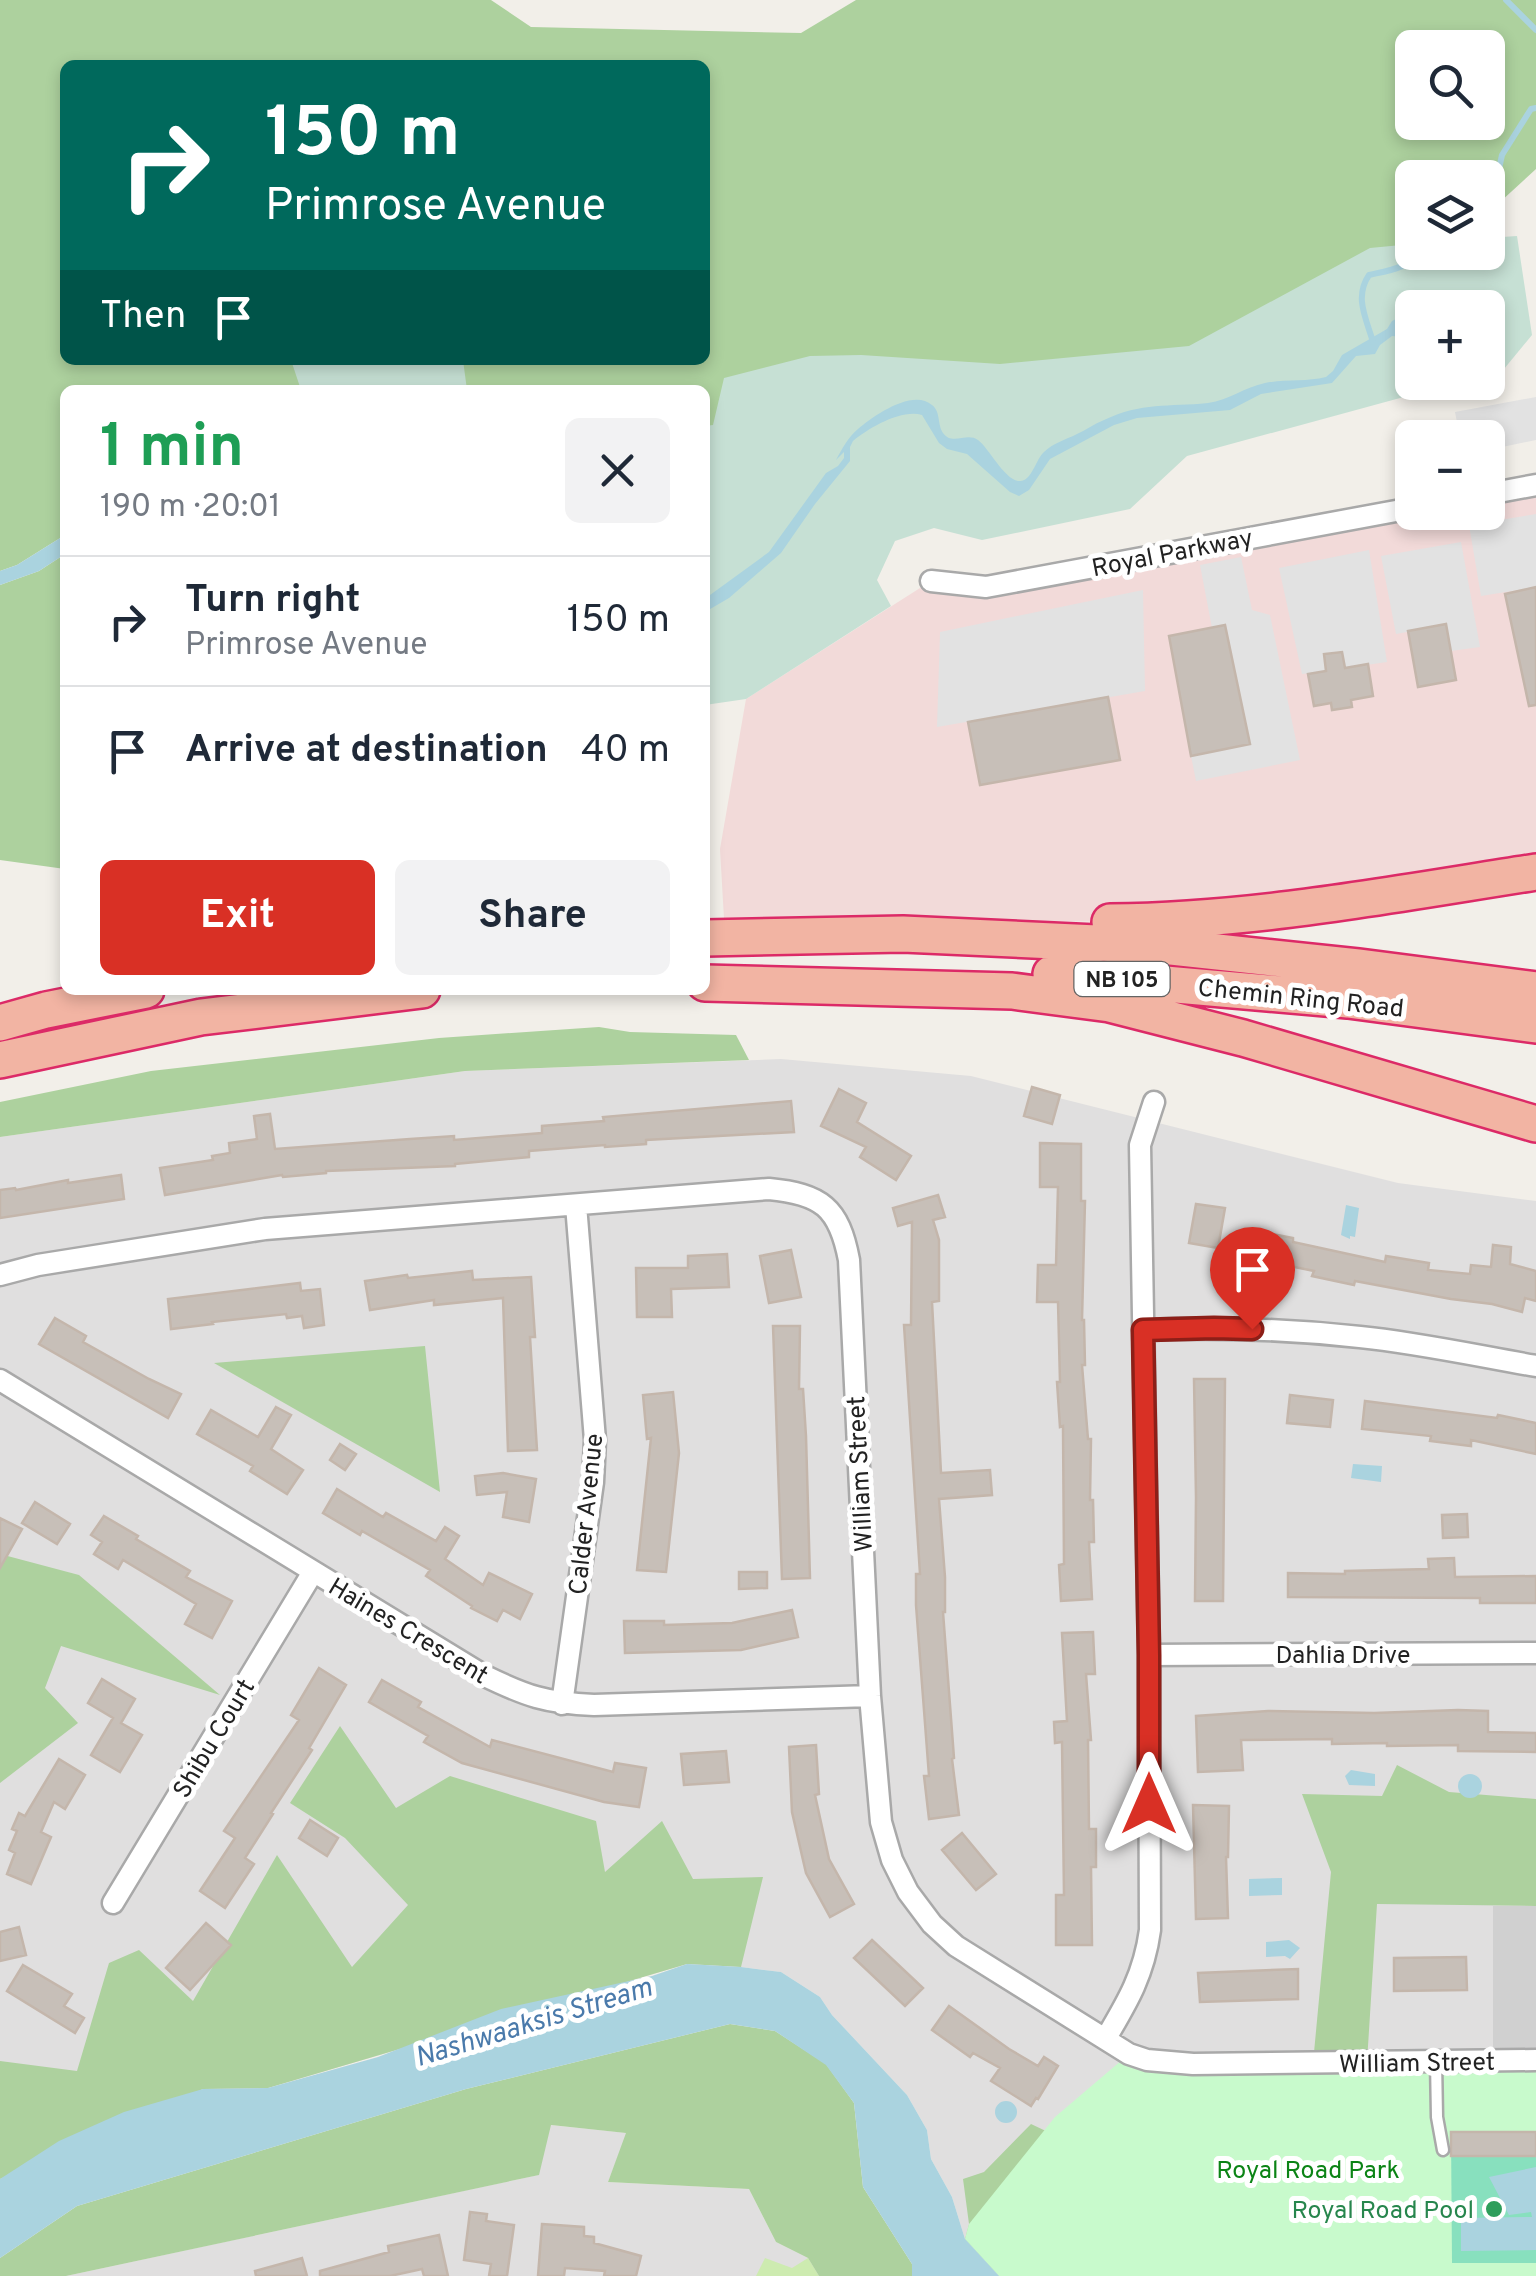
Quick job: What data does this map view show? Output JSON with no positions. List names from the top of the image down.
{
  "streets": {
    "highway": ["NB 105", "Chemin Ring Road"],
    "street": [
      "Royal Parkway",
      "William Street",
      "Calder Avenue",
      "Haines Crescent",
      "Dahlia Drive",
      "Shibu Court"
    ]
  },
  "crossings": [
    ["William Street", "Calder Avenue"],
    ["William Street", "Haines Crescent"],
    ["Calder Avenue", "Haines Crescent"],
    ["Haines Crescent", "Shibu Court"]
  ],
  "water": ["Nashwaaksis Stream"],
  "parks": ["Royal Road Park"],
  "places": ["Royal Road Pool"],
  "page": {
    "map_buttons": ["+", "−"],
    "turn": ["150 m", "Primrose Avenue"],
    "then": "Then",
    "heading": ["1 min", "190 m · 20:01"],
    "list": [
      {
        "name": "Turn right",
        "note": "Primrose Avenue",
        "value": "150 m"
      },
      {
        "name": "Arrive at destination",
        "value": "40 m"
      }
    ],
    "buttons": ["Exit", "Share"]
  }
}
